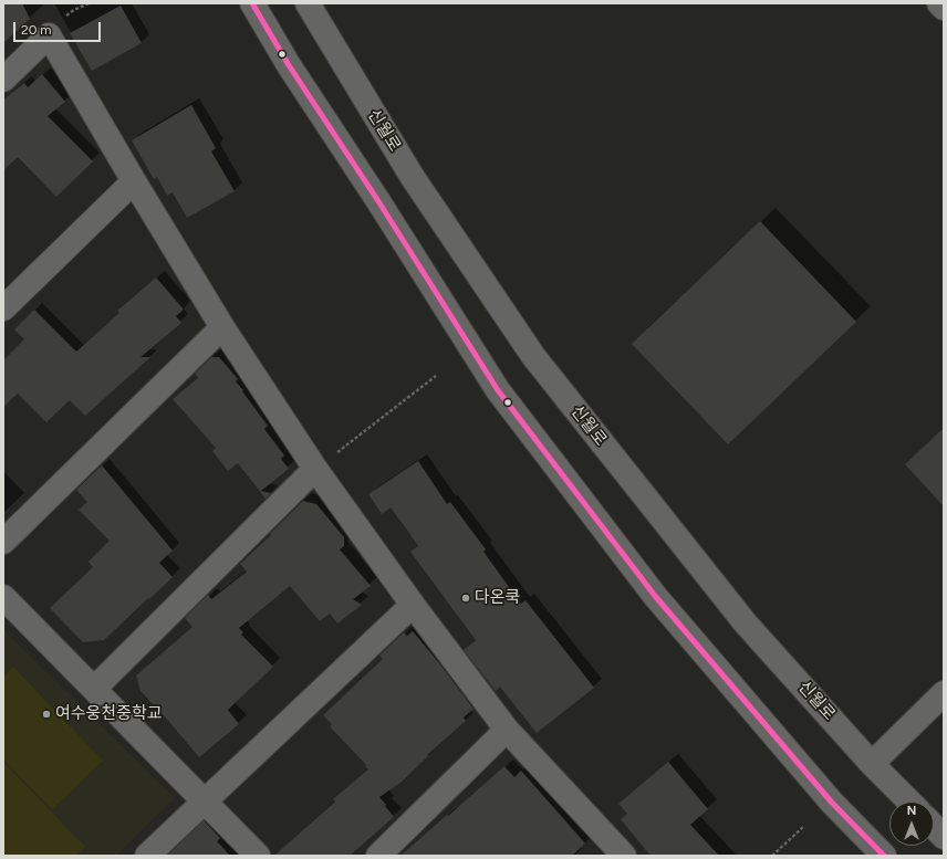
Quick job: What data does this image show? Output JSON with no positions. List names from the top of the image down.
{
  "streets": {
    "street": ["신월로"]
  },
  "places": ["다온쿡", "여수웅천중학교"],
  "scale_bar": "20 m",
  "north": "top"
}
